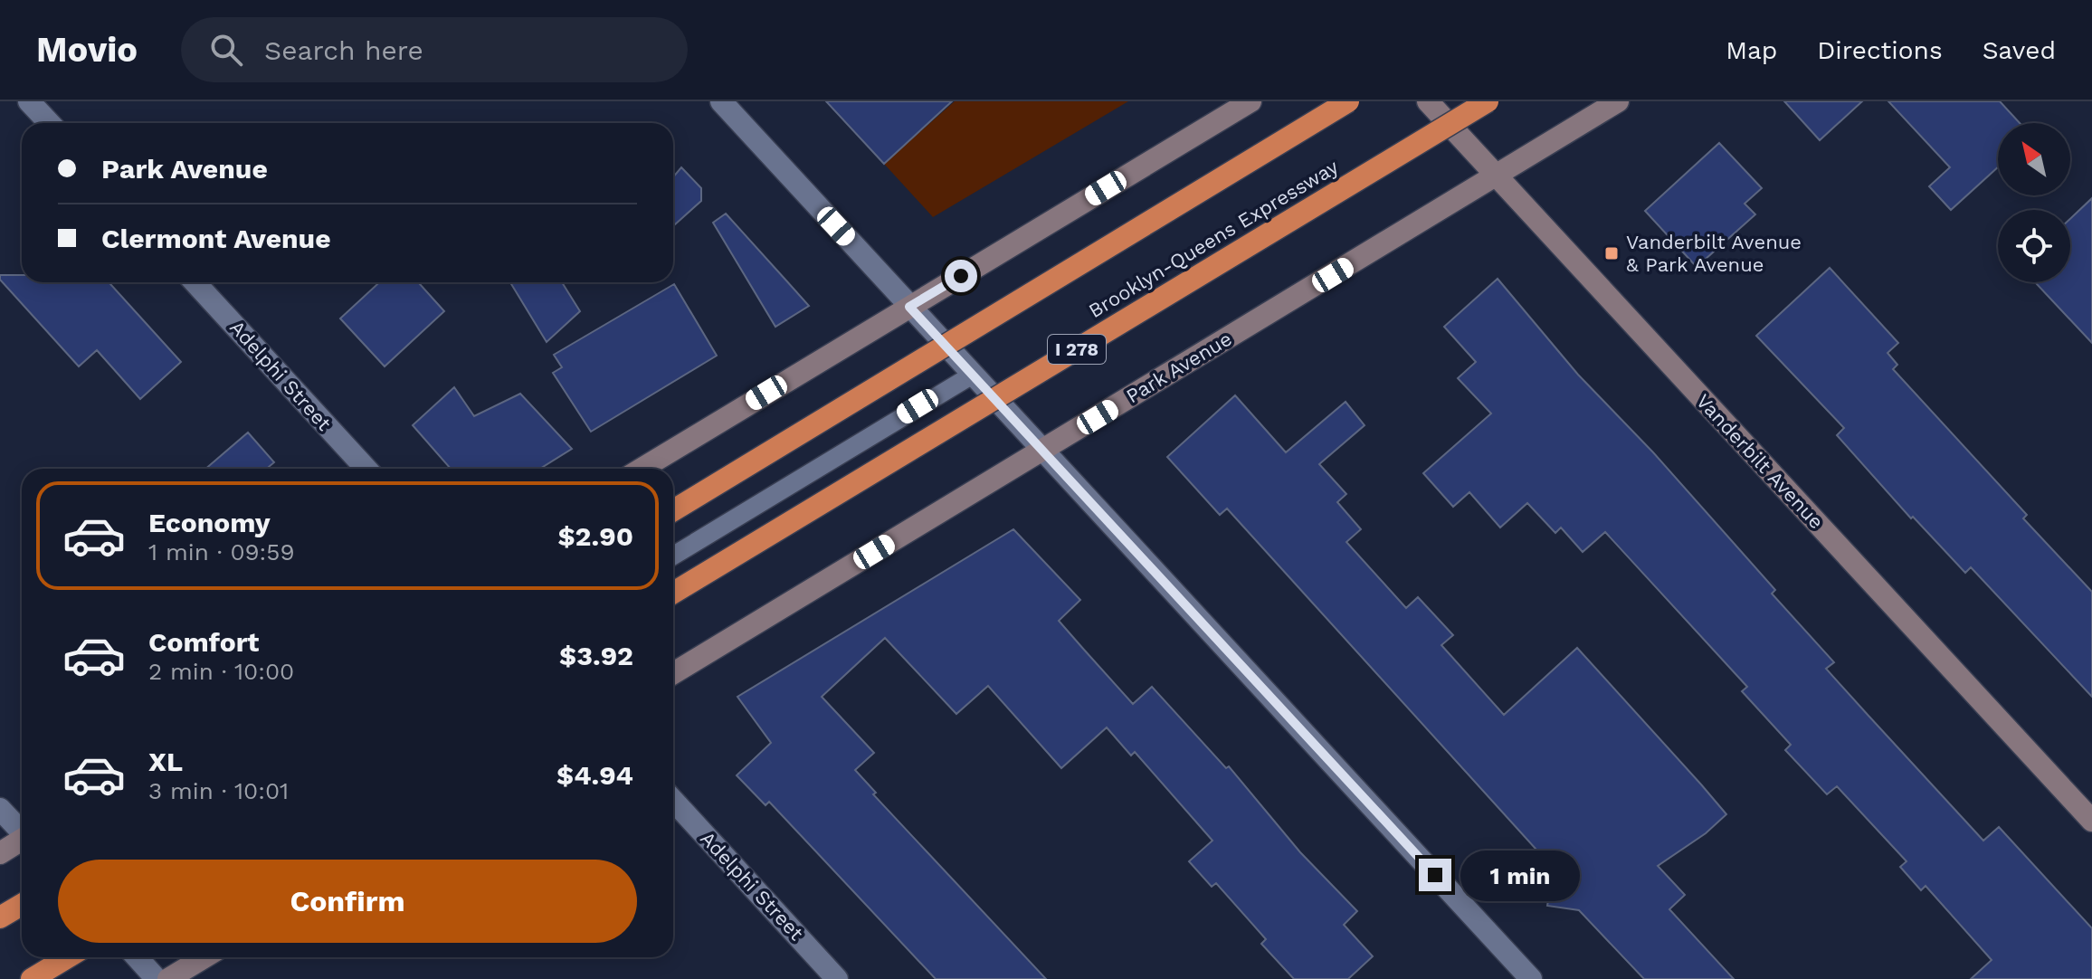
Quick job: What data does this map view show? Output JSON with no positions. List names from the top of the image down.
{
  "streets": {
    "highway": ["Brooklyn-Queens Expressway", "I 278"],
    "main road": ["Park Avenue", "Vanderbilt Avenue"],
    "street": ["Adelphi Street"]
  },
  "crossings": [
    ["Park Avenue", "Vanderbilt Avenue"]
  ],
  "places": {
    "transit": ["Vanderbilt Avenue & Park Avenue"]
  },
  "north": "top left",
  "page": {
    "header": "Movio",
    "search": "Search here",
    "nav": ["Map", "Directions", "Saved"],
    "banner": ["Park Avenue", "Clermont Avenue"],
    "list": [
      {
        "name": "Economy",
        "note": "1 min · 09:59",
        "value": "$2.90"
      },
      {
        "name": "Comfort",
        "note": "2 min · 10:00",
        "value": "$3.92"
      },
      {
        "name": "XL",
        "note": "3 min · 10:01",
        "value": "$4.94"
      }
    ],
    "buttons": "Confirm",
    "bubble": "1 min"
  }
}
